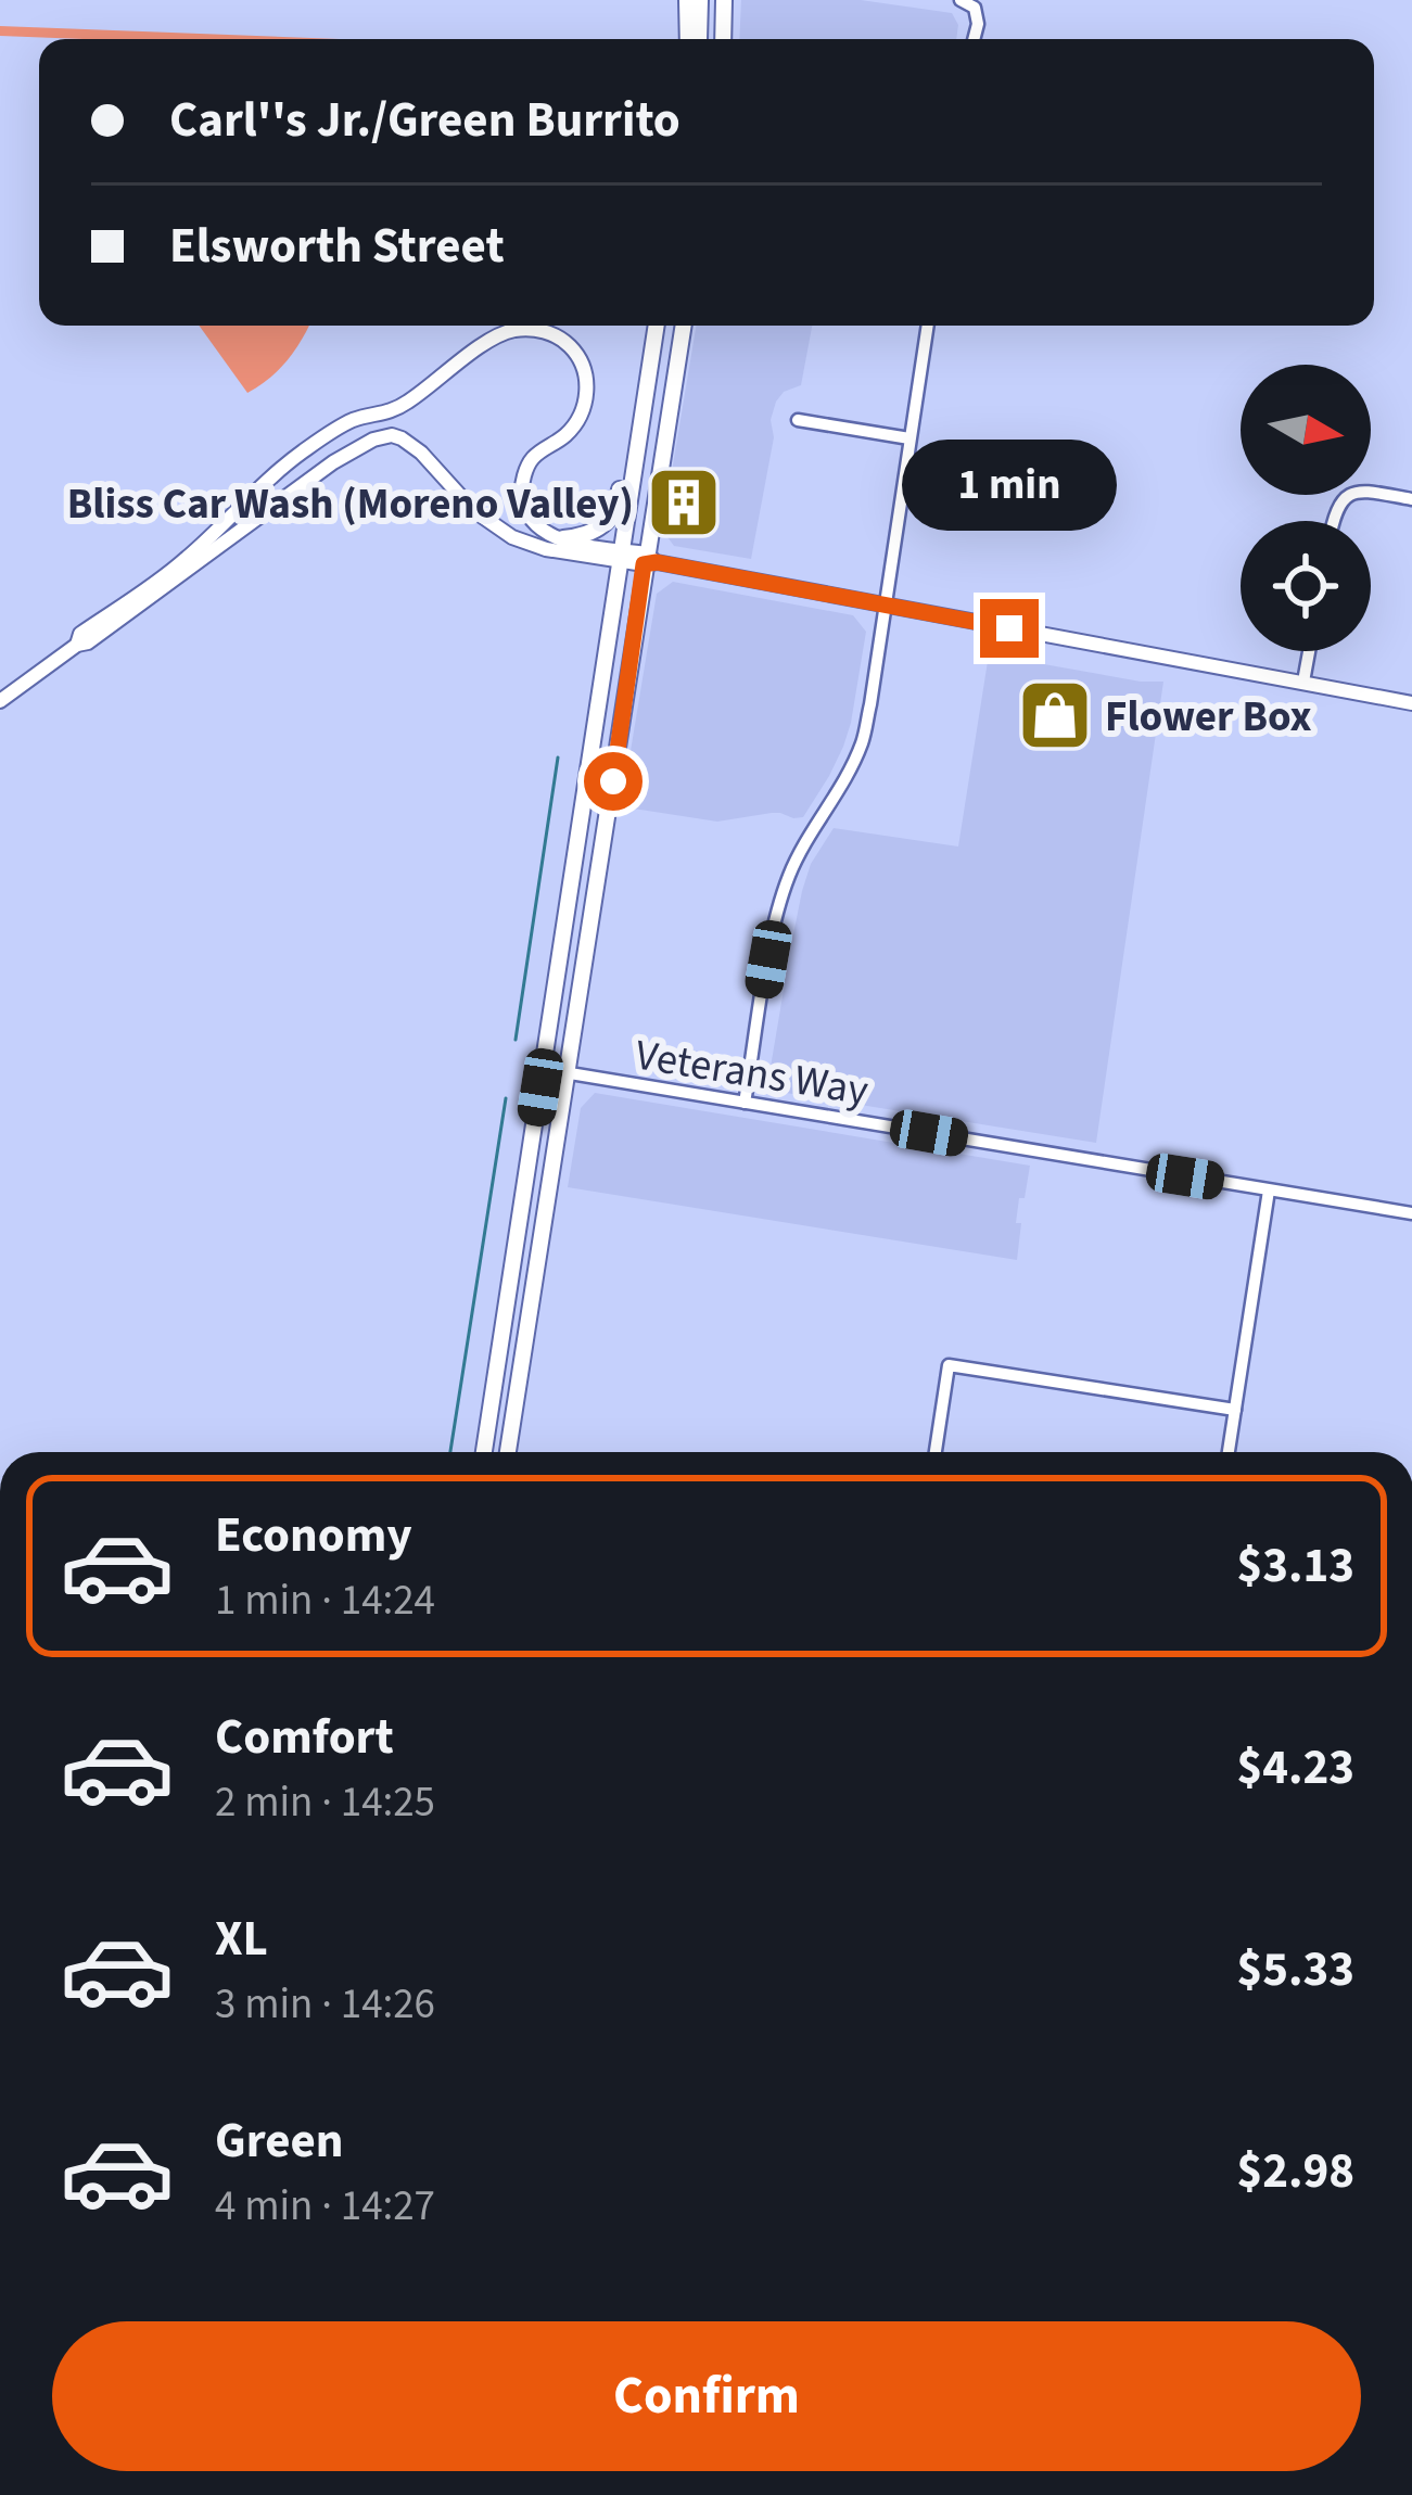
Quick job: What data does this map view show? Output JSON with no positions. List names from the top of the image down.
{
  "streets": {
    "street": ["Veterans Way"]
  },
  "places": {
    "building": ["Bliss Car Wash (Moreno Valley)"],
    "shop": ["Flower Box"]
  },
  "north": "right",
  "page": {
    "banner": ["Carl''s Jr./Green Burrito", "Elsworth Street"],
    "bubble": "1 min",
    "list": [
      {
        "name": "Economy",
        "note": "1 min · 14:24",
        "value": "$3.13"
      },
      {
        "name": "Comfort",
        "note": "2 min · 14:25",
        "value": "$4.23"
      },
      {
        "name": "XL",
        "note": "3 min · 14:26",
        "value": "$5.33"
      },
      {
        "name": "Green",
        "note": "4 min · 14:27",
        "value": "$2.98"
      }
    ],
    "buttons": "Confirm"
  }
}
